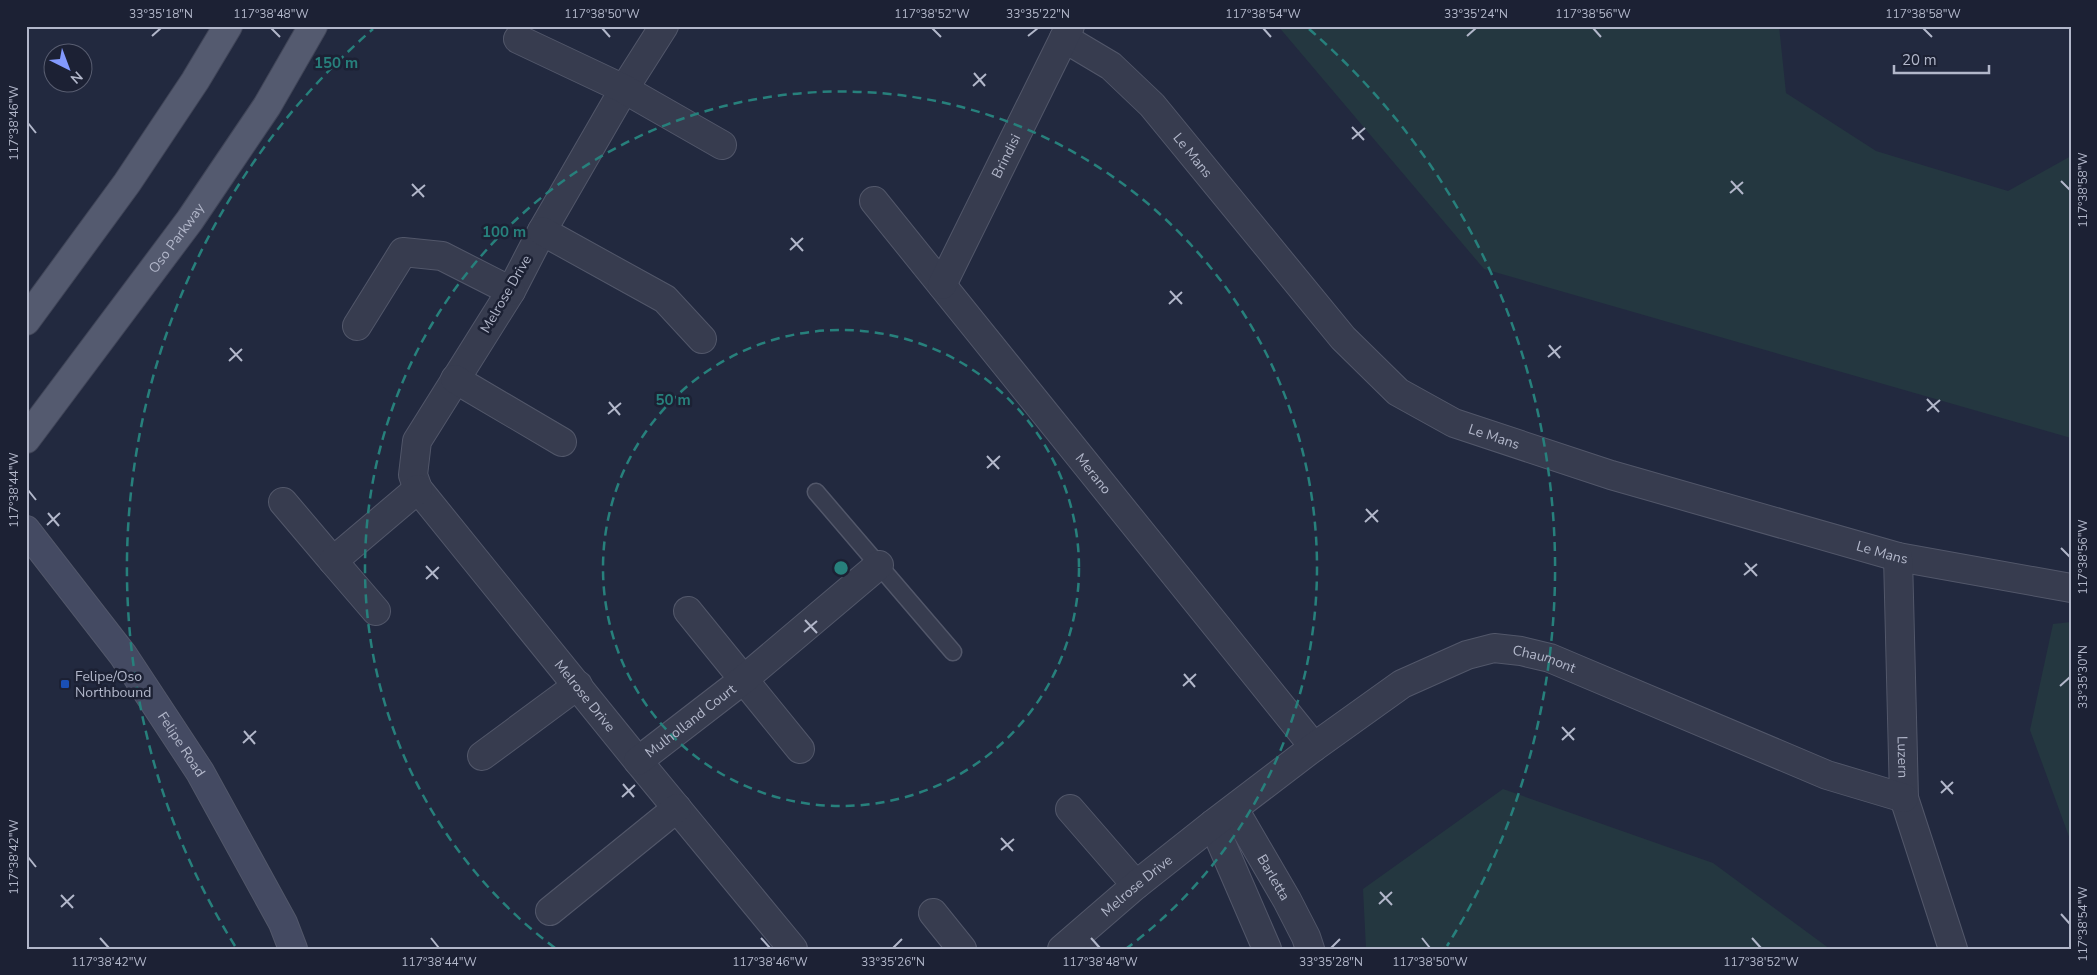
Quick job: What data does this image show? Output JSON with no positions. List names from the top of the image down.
{
  "streets": {
    "main road": ["Oso Parkway", "Felipe Road"],
    "street": [
      "Le Mans",
      "Brindisi",
      "Melrose Drive",
      "Merano",
      "Chaumont",
      "Mulholland Court",
      "Luzern",
      "Barletta"
    ]
  },
  "crossings": [
    ["Le Mans", "Brindisi"],
    ["Le Mans", "Luzern"],
    ["Brindisi", "Merano"],
    ["Melrose Drive", "Chaumont"],
    ["Melrose Drive", "Mulholland Court"],
    ["Melrose Drive", "Barletta"],
    ["Merano", "Chaumont"],
    ["Chaumont", "Luzern"],
    ["Chaumont", "Barletta"]
  ],
  "places": {
    "transit": ["Felipe/Oso Northbound"]
  },
  "scale_bar": "20 m",
  "north": "bottom right",
  "coordinates": [
    "33°35'18\"N",
    "117°38'48\"W",
    "117°38'50\"W",
    "117°38'52\"W",
    "33°35'22\"N",
    "117°38'54\"W",
    "33°35'24\"N",
    "117°38'56\"W",
    "117°38'58\"W",
    "117°38'46\"W",
    "117°38'44\"W",
    "33°35'30\"N",
    "117°38'42\"W",
    "33°35'26\"N",
    "33°35'28\"N"
  ],
  "rings": ["150 m", "100 m", "50 m"]
}
